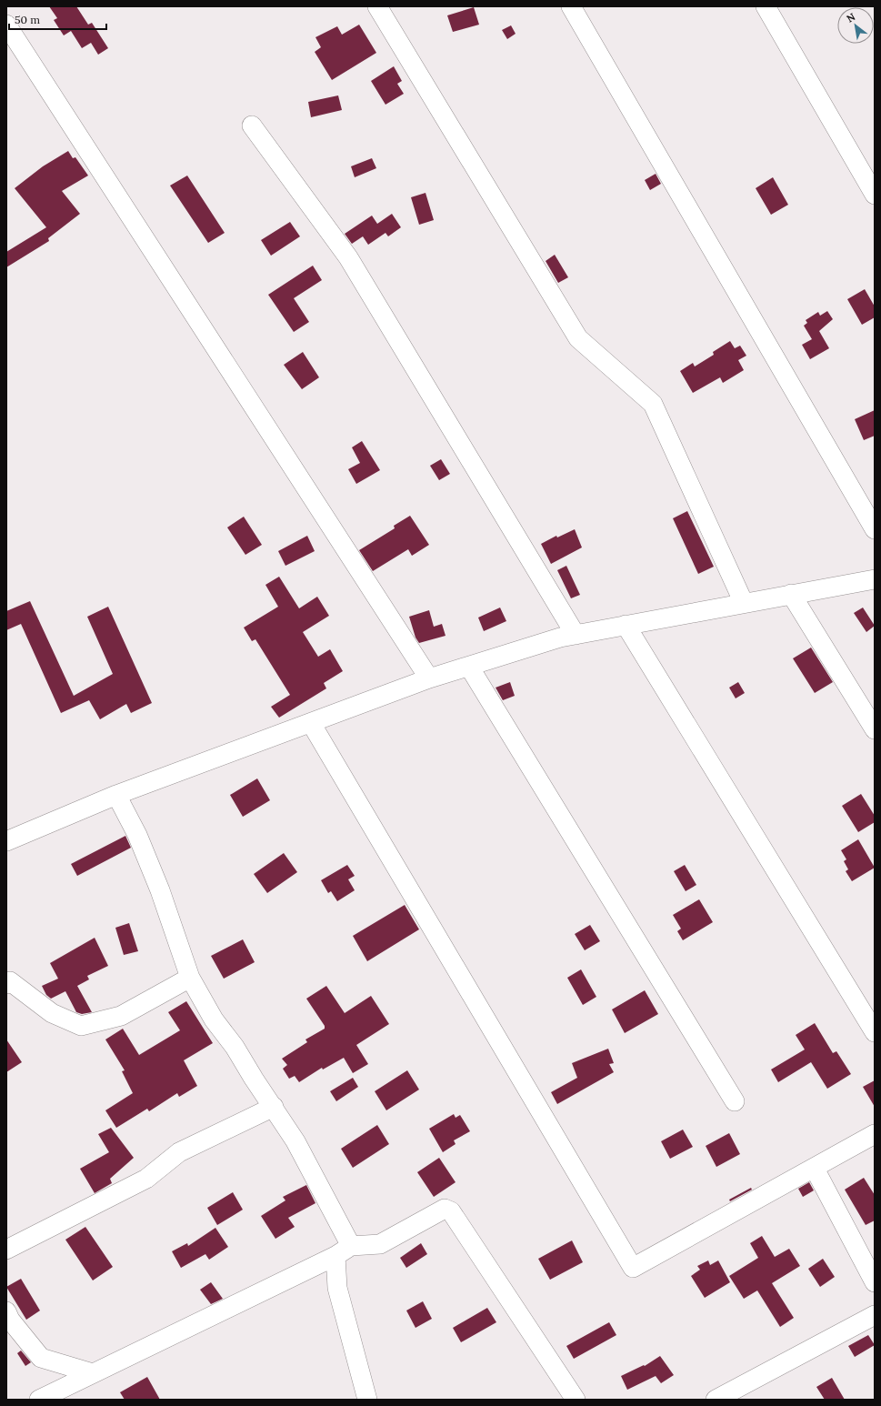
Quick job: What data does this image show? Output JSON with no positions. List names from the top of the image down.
{
  "scale_bar": "50 m",
  "north": "top left"
}
